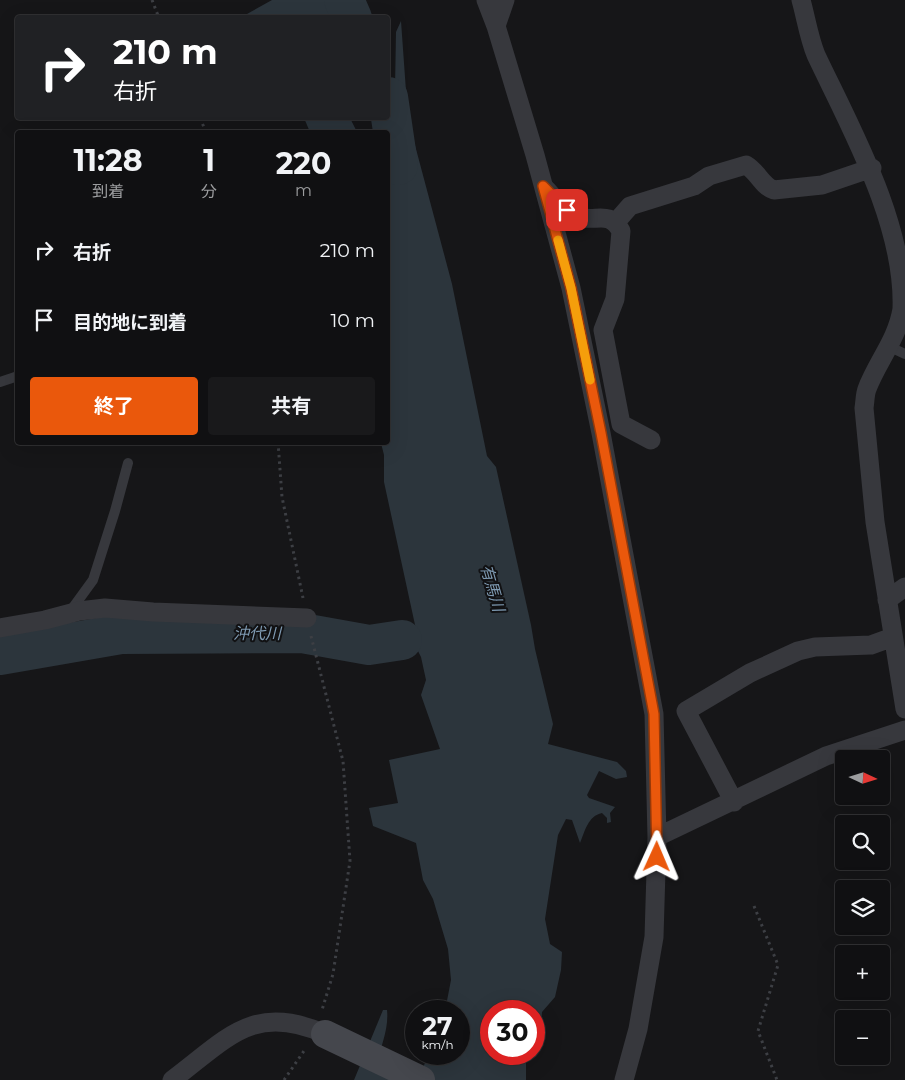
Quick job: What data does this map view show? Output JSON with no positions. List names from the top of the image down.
{
  "water": ["有馬川", "沖代川"],
  "north": "right",
  "page": {
    "turn": ["210 m", "右折"],
    "eta": [
      "11:28",
      "到着",
      "1",
      "分",
      "220",
      "m"
    ],
    "list": [
      {
        "name": "右折",
        "value": "210 m"
      },
      {
        "name": "目的地に到着",
        "value": "10 m"
      }
    ],
    "buttons": ["終了", "共有"],
    "map_buttons": ["+", "−"],
    "speed": "27 km/h",
    "limit": "30"
  }
}
